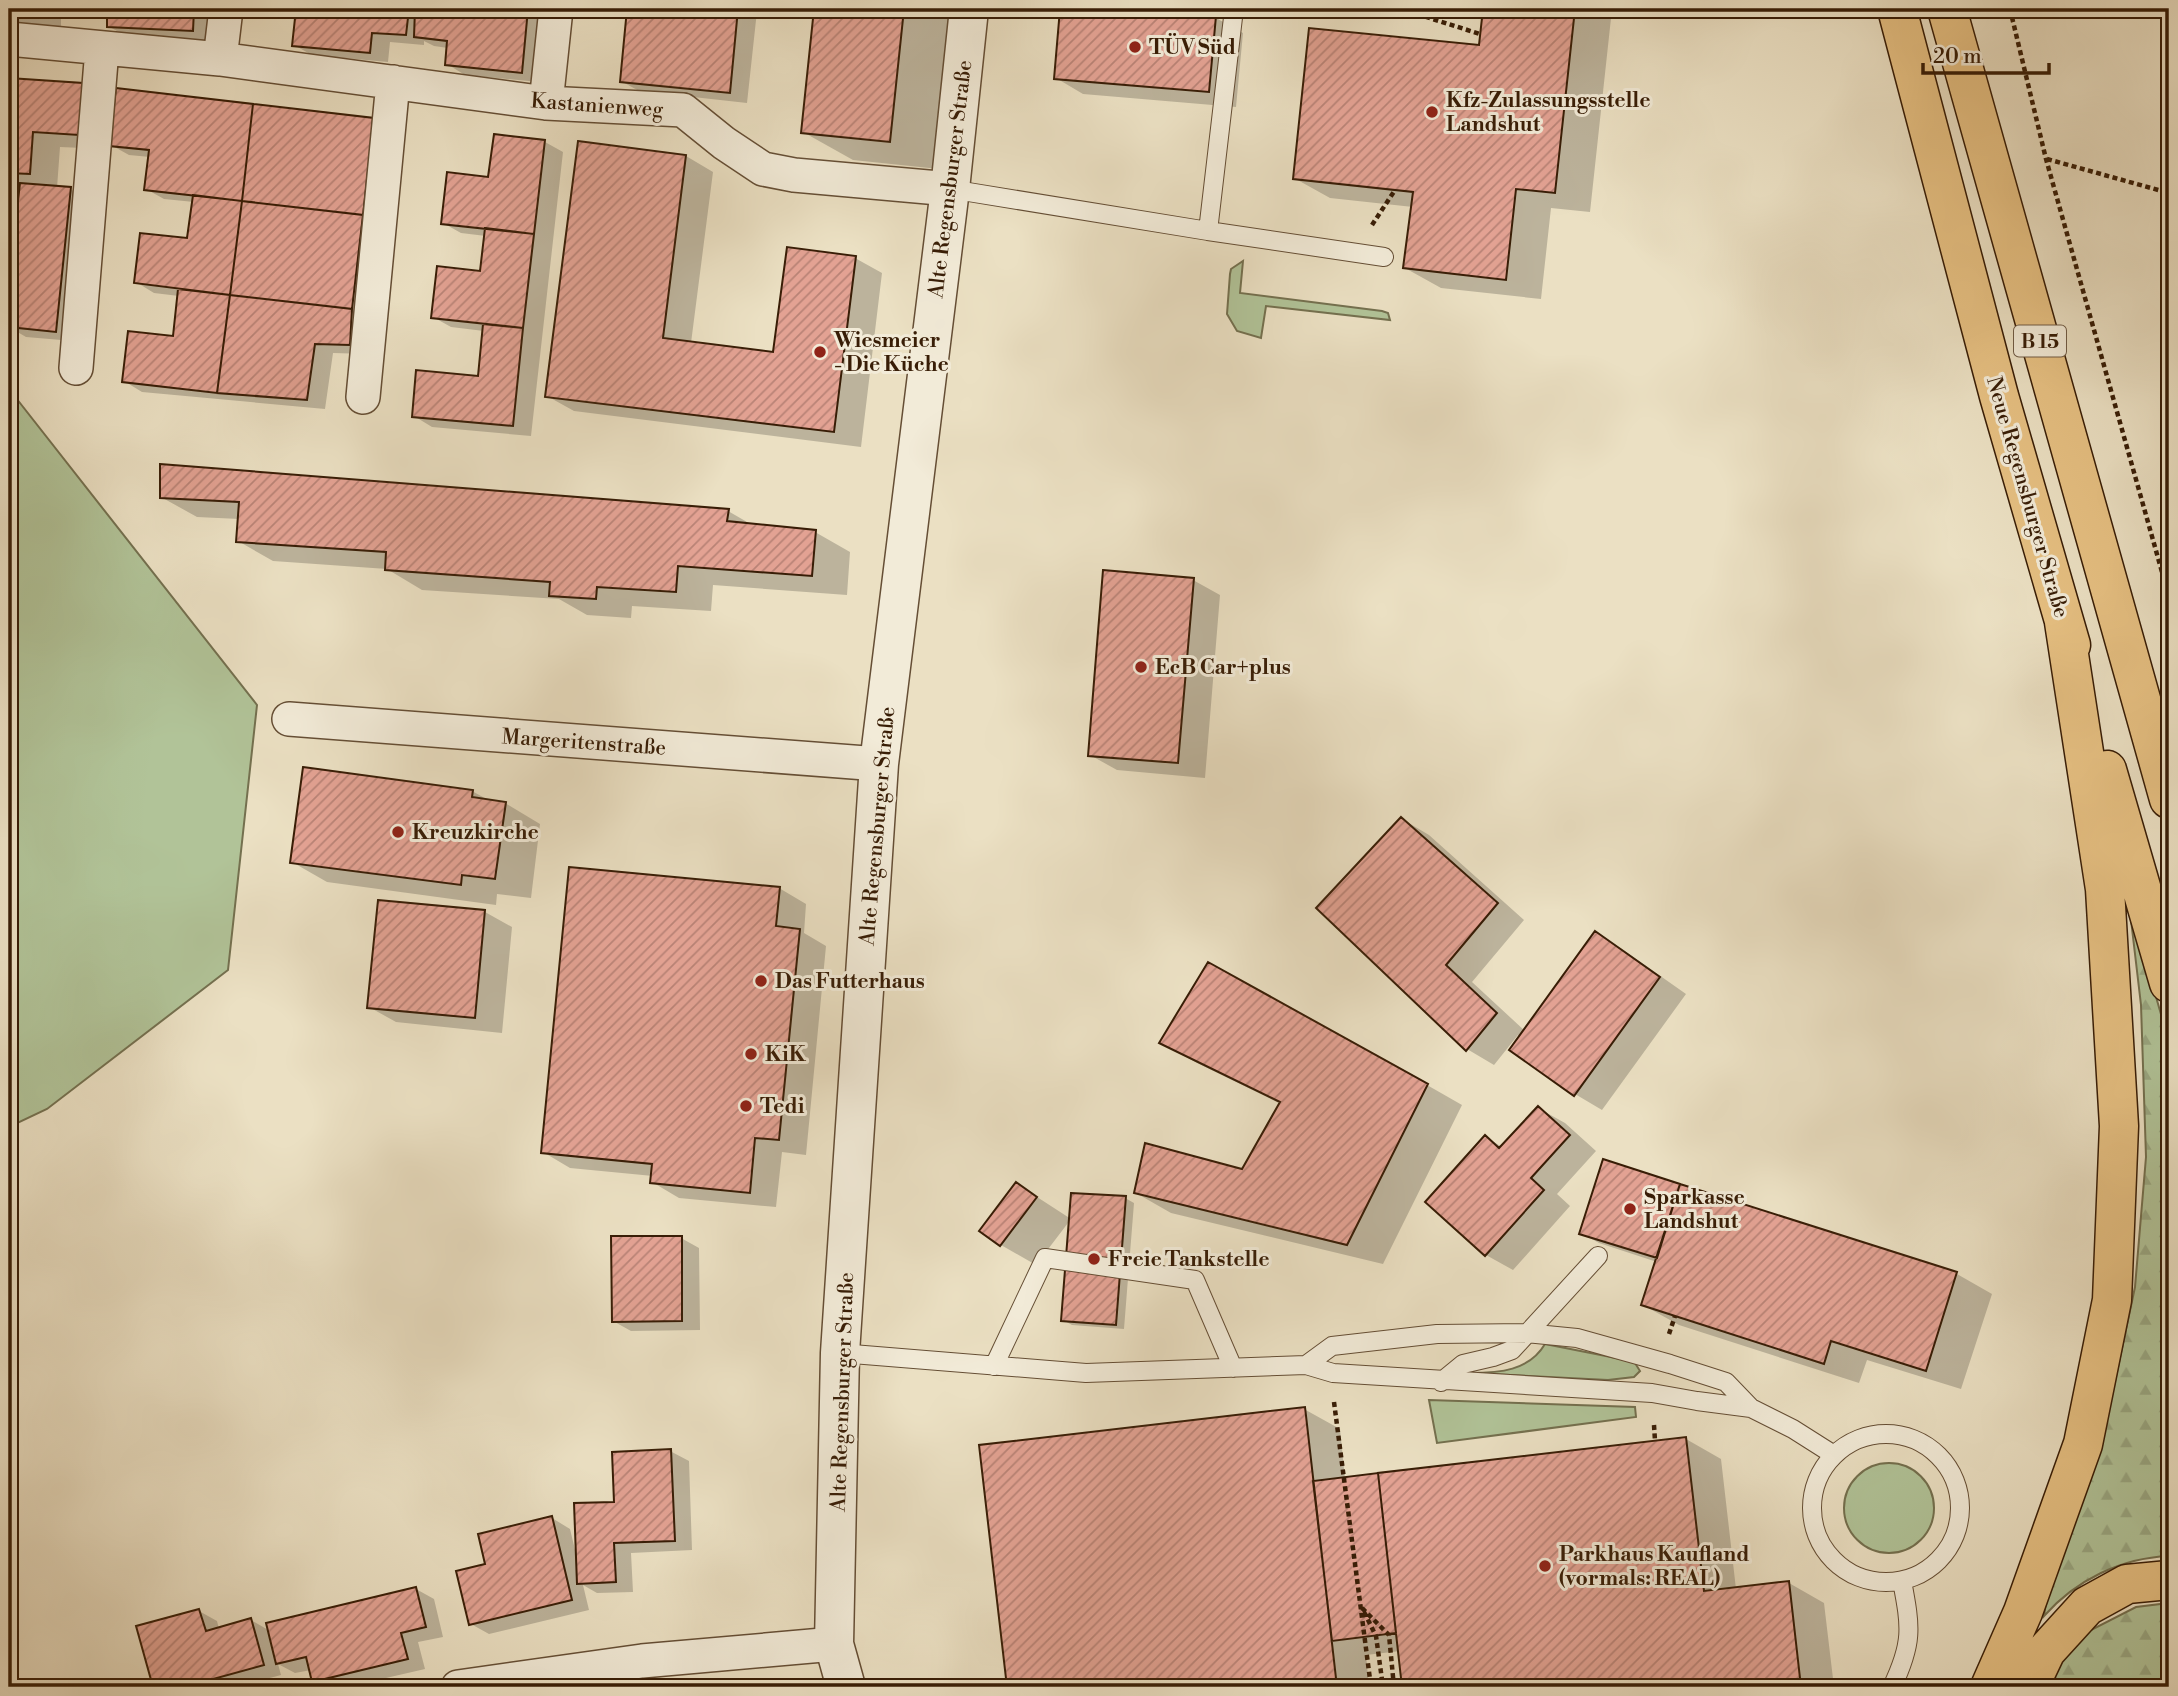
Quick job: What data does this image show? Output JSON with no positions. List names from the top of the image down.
{
  "streets": {
    "highway": ["B 15", "Neue Regensburger Straße"],
    "street": ["Kastanienweg", "Alte Regensburger Straße", "Margeritenstraße"]
  },
  "crossings": [
    ["Kastanienweg", "Alte Regensburger Straße"],
    ["Alte Regensburger Straße", "Margeritenstraße"]
  ],
  "places": [
    "TÜV Süd",
    "Kfz-Zulassungsstelle Landshut",
    "Wiesmeier - Die Küche",
    "EcB Car+plus",
    "Kreuzkirche",
    "Das Futterhaus",
    "KiK",
    "Tedi",
    "Sparkasse Landshut",
    "Freie Tankstelle",
    "Parkhaus Kaufland (vormals: REAL)"
  ],
  "scale_bar": "20 m"
}
